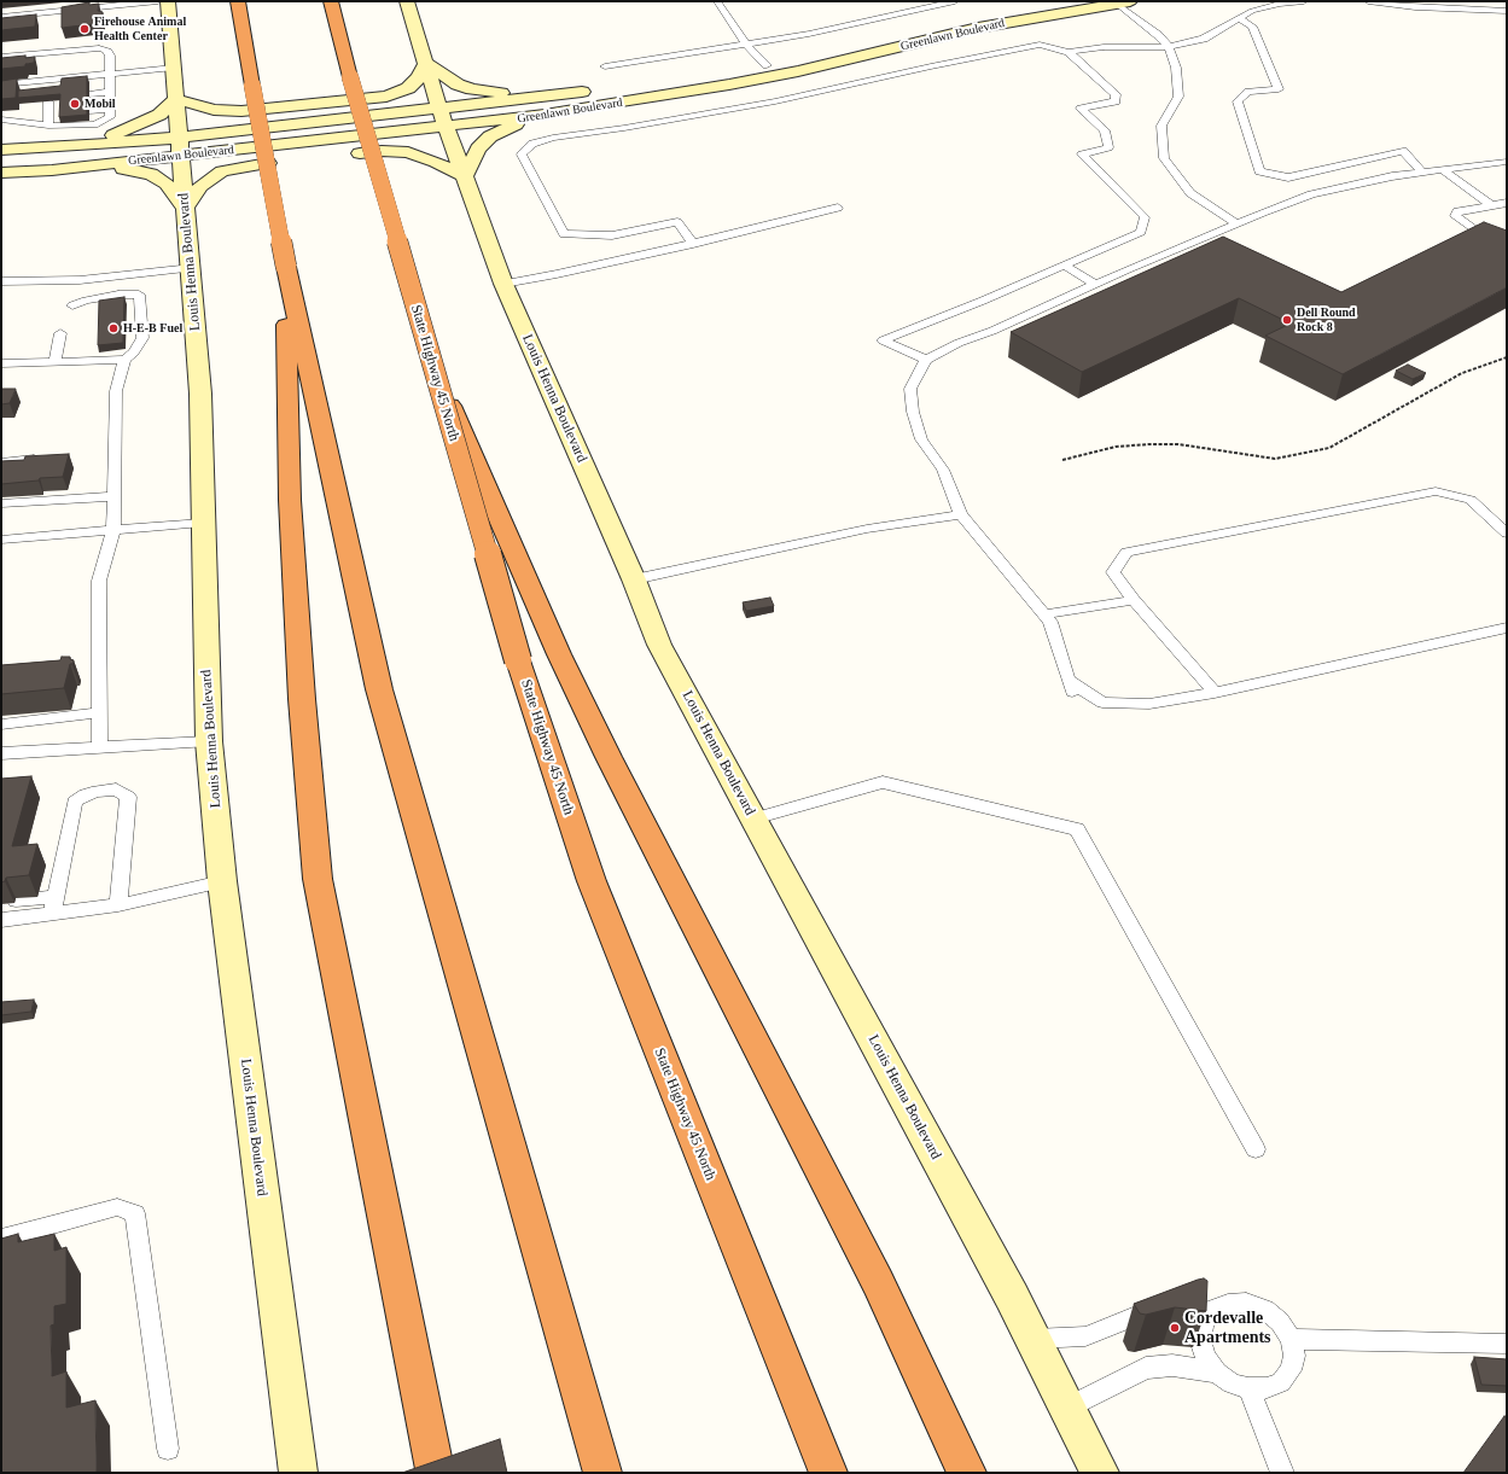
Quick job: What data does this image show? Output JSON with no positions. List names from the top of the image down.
{
  "streets": {
    "highway": ["State Highway 45 North"],
    "main road": ["Greenlawn Boulevard", "Louis Henna Boulevard"]
  },
  "crossings": [
    ["Greenlawn Boulevard", "Louis Henna Boulevard"]
  ],
  "places": [
    "Firehouse Animal Health Center",
    "Mobil",
    "Dell Round Rock 8",
    "H-E-B Fuel",
    "Cordevalle Apartments"
  ]
}
